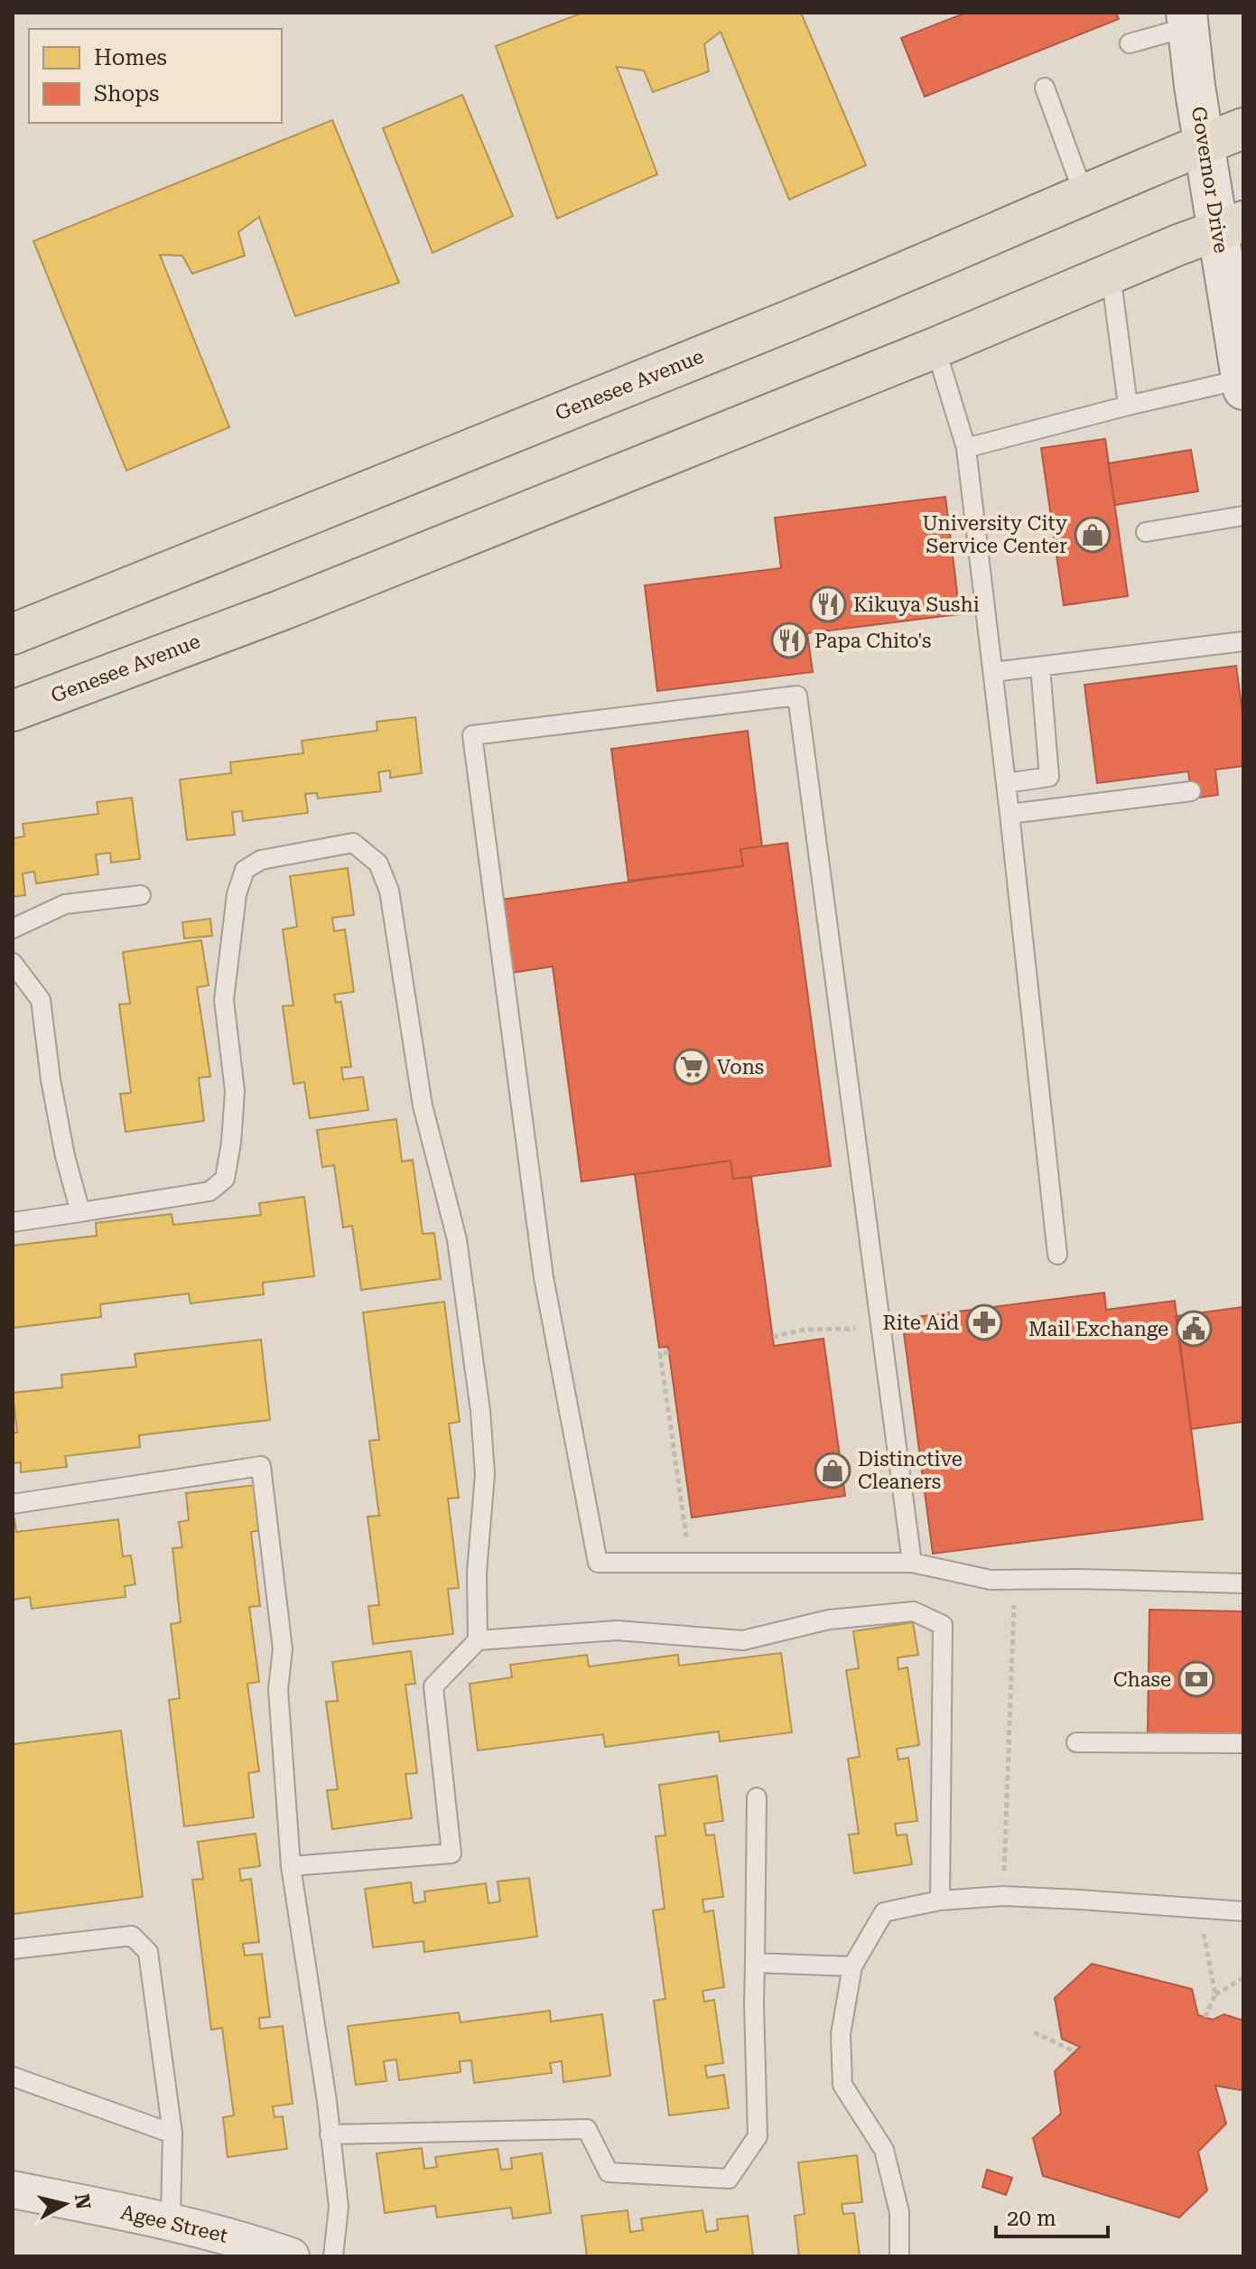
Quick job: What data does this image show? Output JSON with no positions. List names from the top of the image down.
{
  "streets": {
    "main road": ["Governor Drive", "Genesee Avenue"],
    "street": ["Agee Street"]
  },
  "crossings": [
    ["Governor Drive", "Genesee Avenue"]
  ],
  "places": {
    "shop": ["University City Service Center", "Distinctive Cleaners"],
    "restaurant": ["Kikuya Sushi", "Papa Chito's"],
    "supermarket": ["Vons"],
    "pharmacy": ["Rite Aid"],
    "public building": ["Mail Exchange"],
    "bank": ["Chase"]
  },
  "legend": ["Homes", "Shops"],
  "scale_bar": "20 m",
  "north": "right"
}
